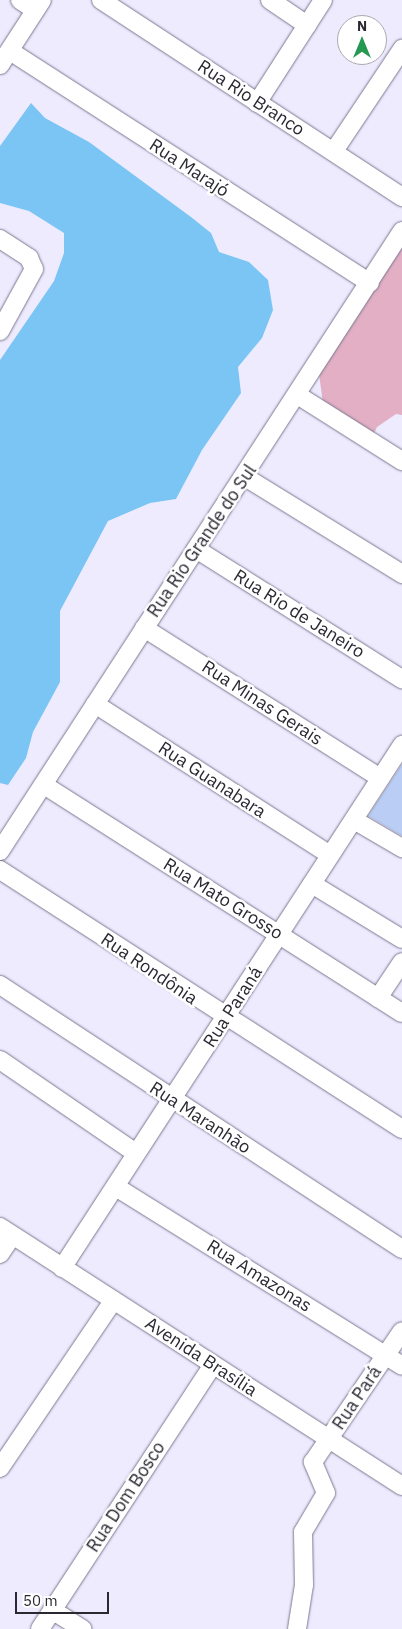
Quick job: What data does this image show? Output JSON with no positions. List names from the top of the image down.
{
  "streets": {
    "street": [
      "Rua Rio Branco",
      "Rua Marajó",
      "Rua Rio Grande do Sul",
      "Rua Rio de Janeiro",
      "Rua Minas Gerais",
      "Rua Guanabara",
      "Rua Mato Grosso",
      "Rua Rondônia",
      "Rua Paraná",
      "Rua Maranhão",
      "Rua Amazonas",
      "Avenida Brasília",
      "Rua Pará",
      "Rua Dom Bosco"
    ]
  },
  "crossings": [
    ["Rua Marajó", "Rua Rio Grande do Sul"],
    ["Rua Rio Grande do Sul", "Rua Rio de Janeiro"],
    ["Rua Rio Grande do Sul", "Rua Minas Gerais"],
    ["Rua Rio Grande do Sul", "Rua Guanabara"],
    ["Rua Rio Grande do Sul", "Rua Mato Grosso"],
    ["Rua Minas Gerais", "Rua Paraná"],
    ["Rua Guanabara", "Rua Paraná"],
    ["Rua Mato Grosso", "Rua Paraná"],
    ["Rua Rondônia", "Rua Paraná"],
    ["Rua Paraná", "Rua Maranhão"],
    ["Rua Paraná", "Rua Amazonas"],
    ["Rua Paraná", "Avenida Brasília"],
    ["Rua Amazonas", "Rua Pará"],
    ["Avenida Brasília", "Rua Pará"],
    ["Avenida Brasília", "Rua Dom Bosco"]
  ],
  "scale_bar": "50 m",
  "north": "top"
}
